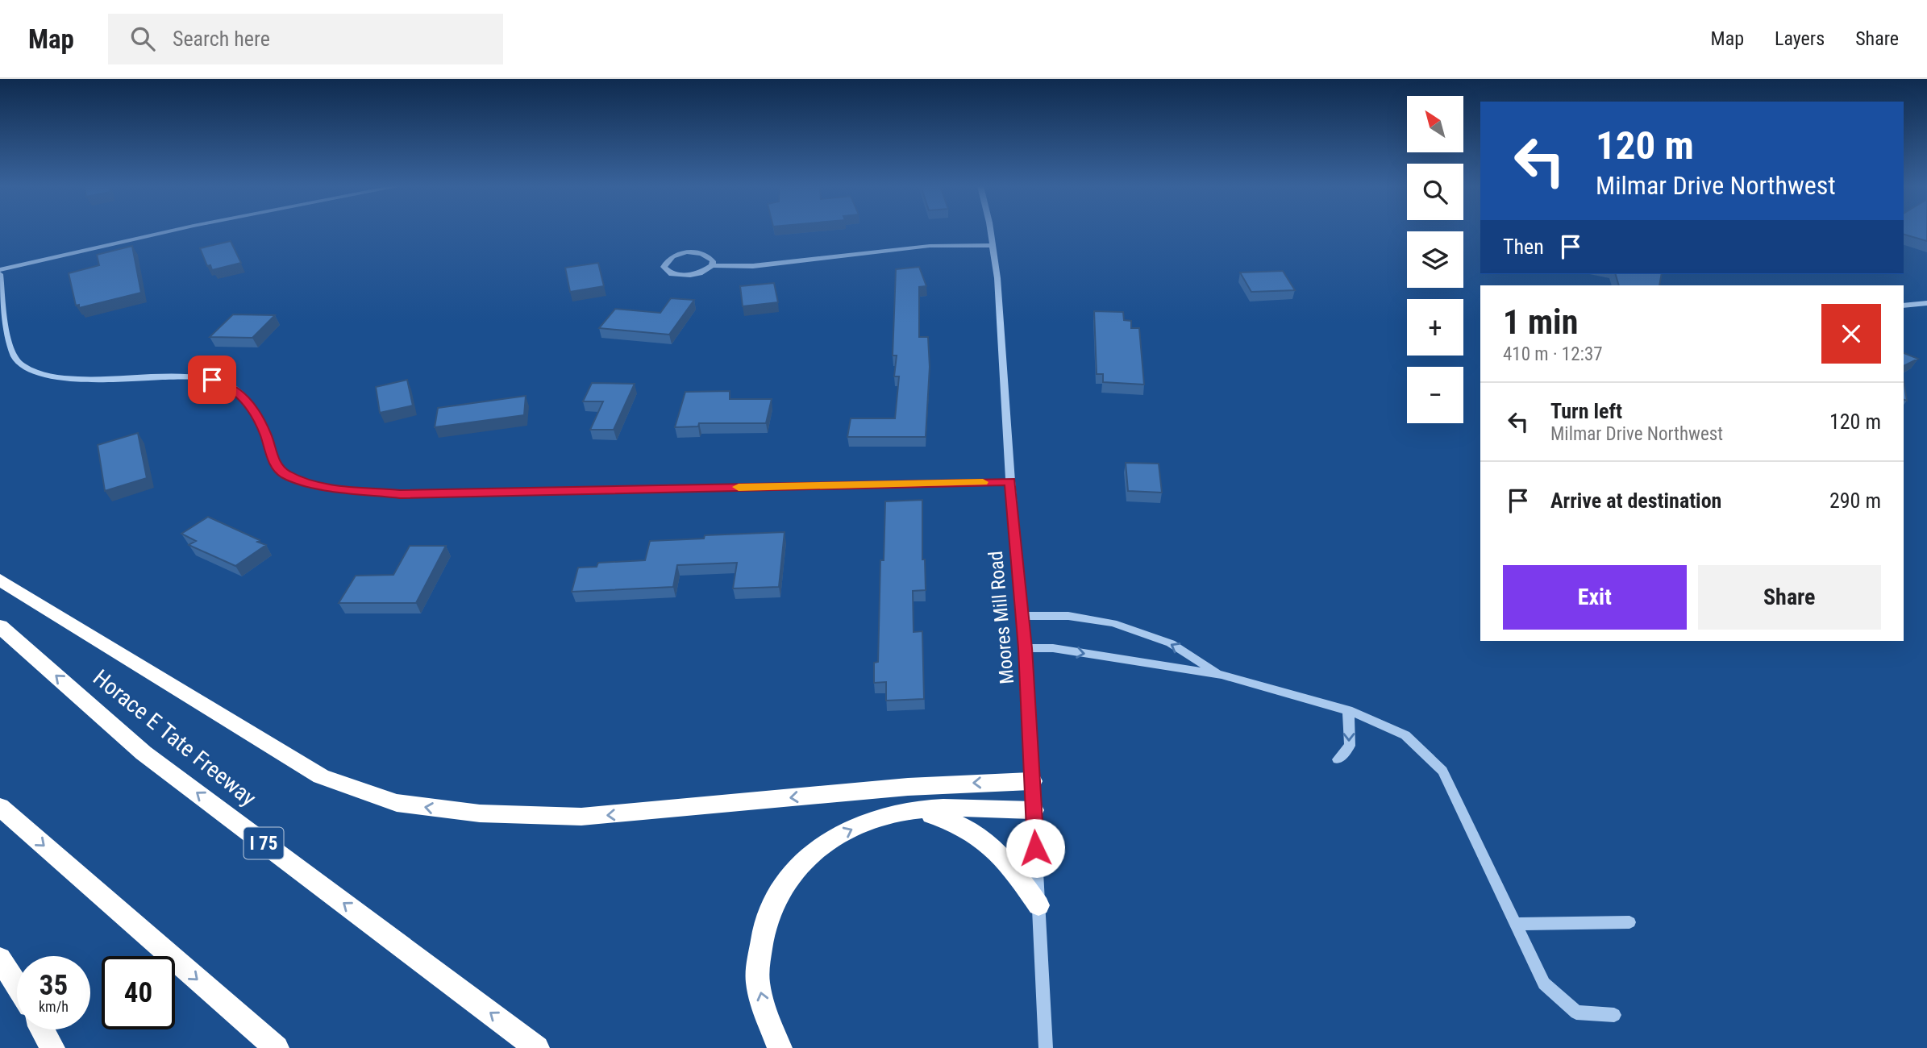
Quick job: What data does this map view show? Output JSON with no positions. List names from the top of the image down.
{
  "streets": {
    "highway": ["Horace E Tate Freeway", "I 75"],
    "street": ["Moores Mill Road"]
  },
  "north": "top left",
  "page": {
    "header": "Map",
    "search": "Search here",
    "nav": ["Map", "Layers", "Share"],
    "map_buttons": ["+", "−"],
    "turn": ["120 m", "Milmar Drive Northwest"],
    "then": "Then",
    "heading": ["1 min", "410 m · 12:37"],
    "list": [
      {
        "name": "Turn left",
        "note": "Milmar Drive Northwest",
        "value": "120 m"
      },
      {
        "name": "Arrive at destination",
        "value": "290 m"
      }
    ],
    "buttons": ["Exit", "Share"],
    "speed": "35 km/h",
    "limit": "40"
  }
}
